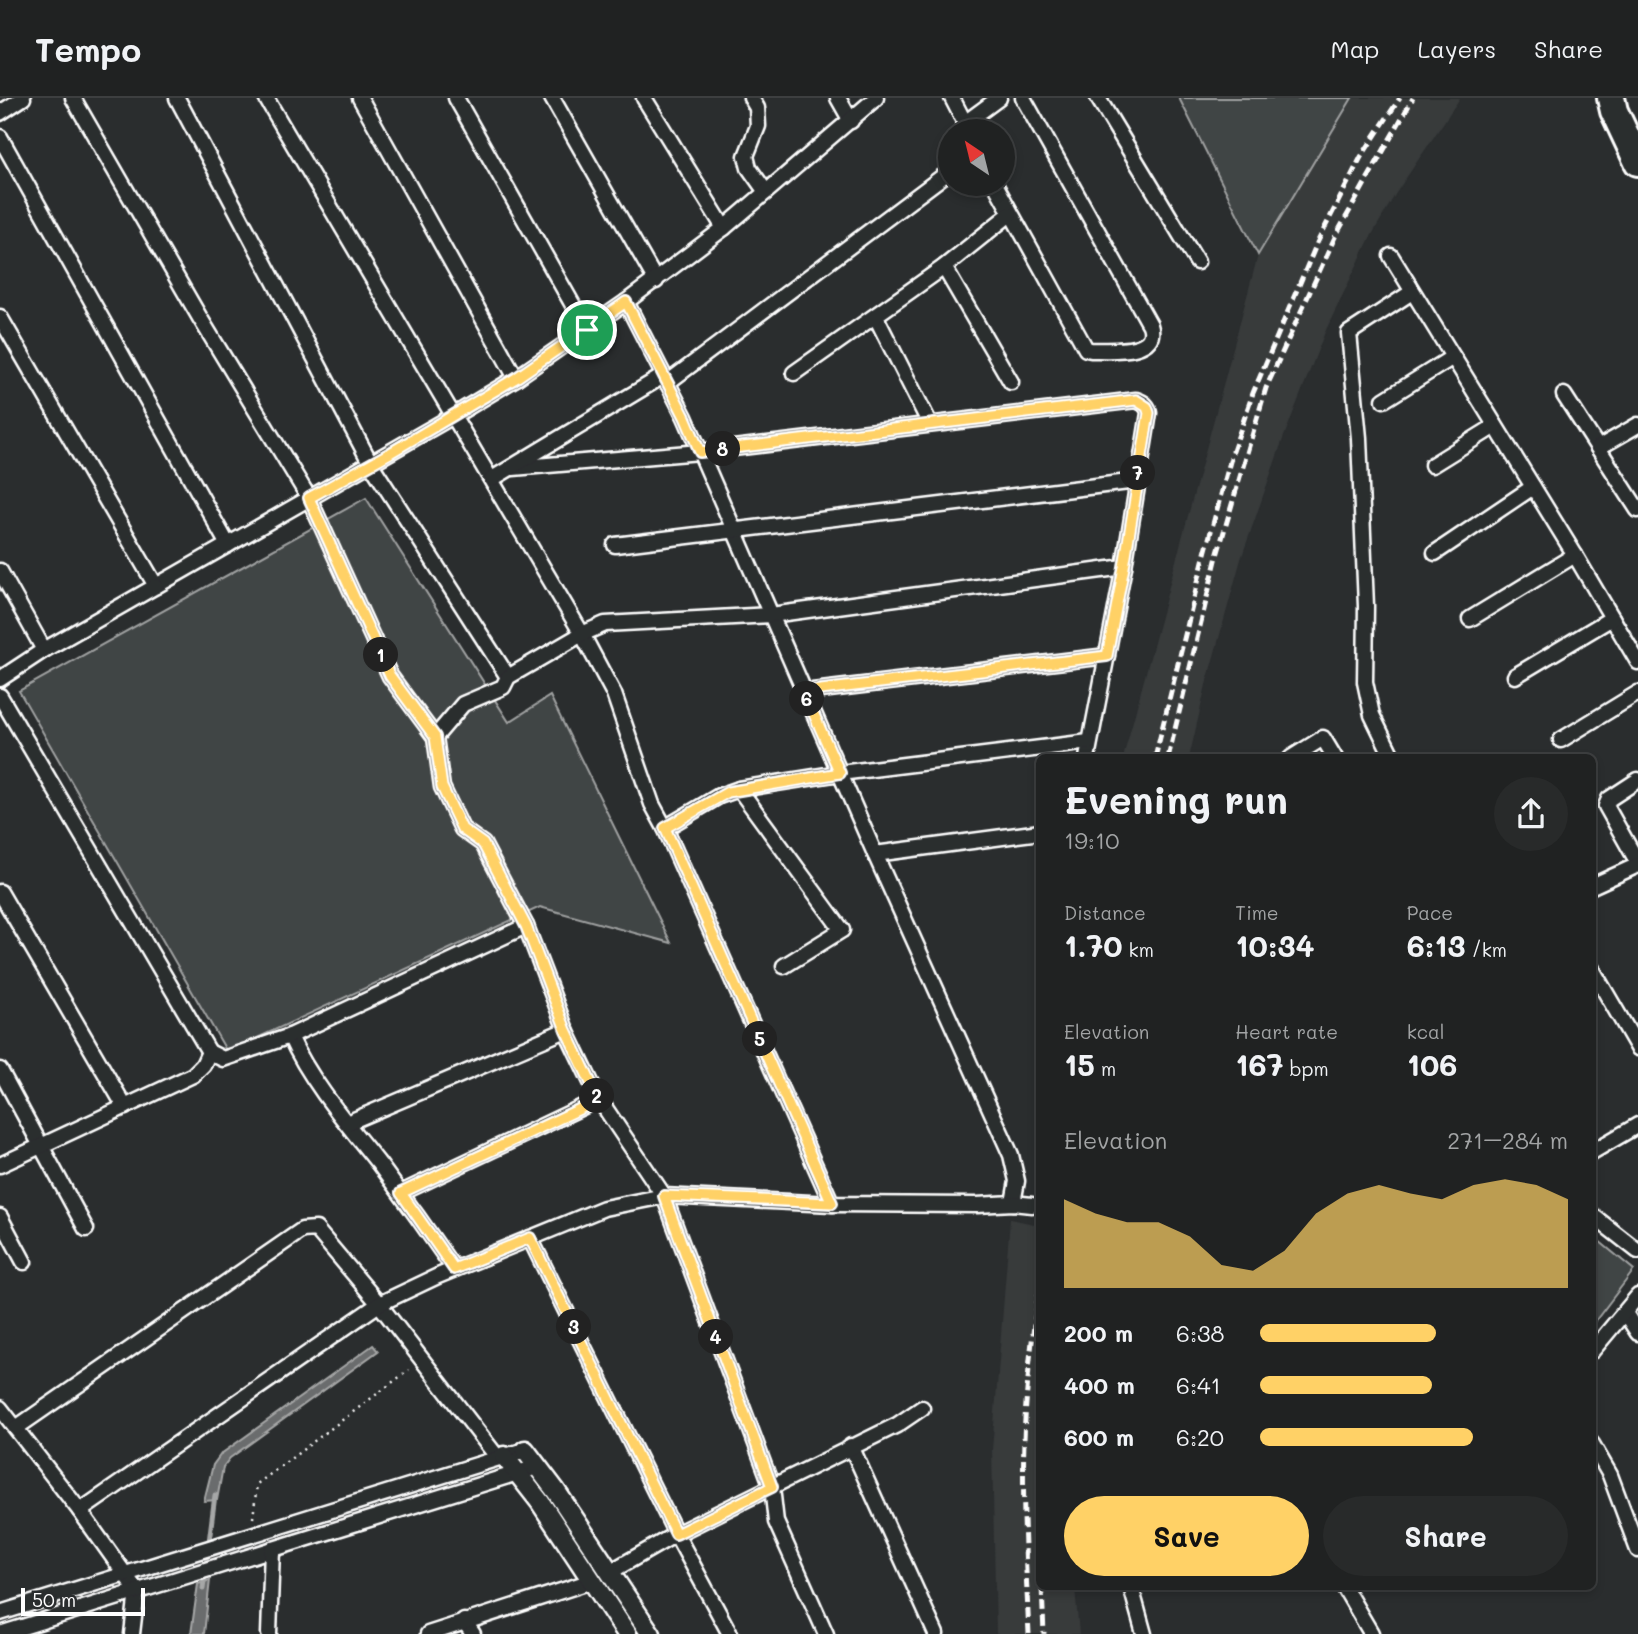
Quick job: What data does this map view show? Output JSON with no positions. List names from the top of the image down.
{
  "scale_bar": "50 m",
  "north": "top left",
  "page": {
    "header": "Tempo",
    "nav": ["Map", "Layers", "Share"],
    "pins": [
      "8",
      "7",
      "1",
      "6",
      "5",
      "2",
      "3",
      "4"
    ],
    "heading": ["Evening run", "19:10"],
    "stats": [
      ["Distance", "1.70 km"],
      ["Time", "10:34"],
      ["Pace", "6:13 /km"],
      ["Elevation", "15 m"],
      ["Heart rate", "167 bpm"],
      ["kcal", "106"]
    ],
    "chart": ["Elevation", "271–284 m"],
    "list": [
      {
        "name": "200 m",
        "note": "6:38"
      },
      {
        "name": "400 m",
        "note": "6:41"
      },
      {
        "name": "600 m",
        "note": "6:20"
      }
    ],
    "buttons": ["Save", "Share"],
    "scale": "50 m"
  }
}
